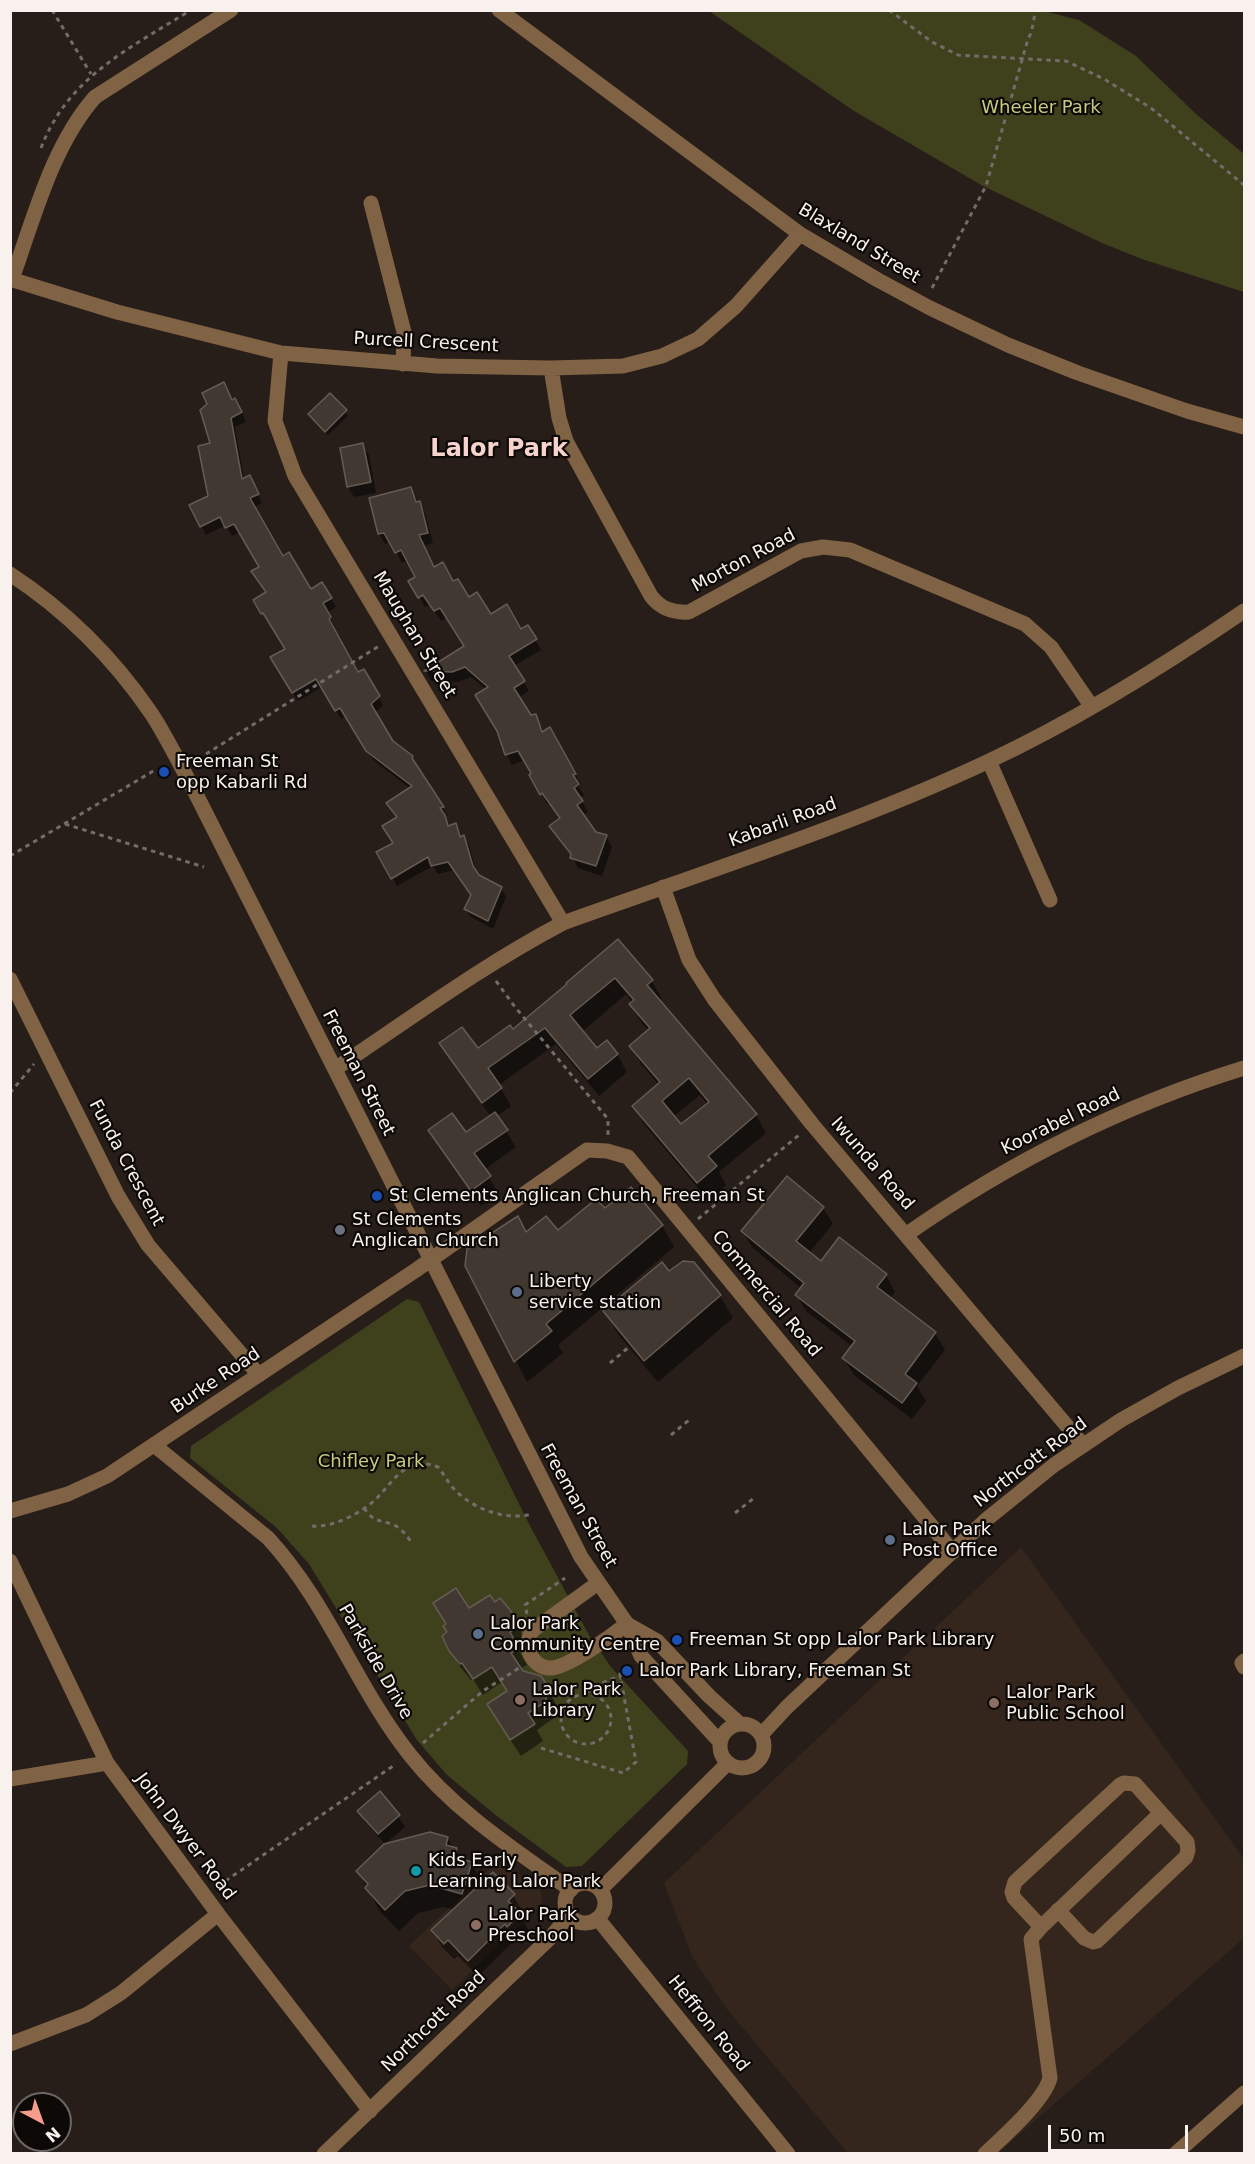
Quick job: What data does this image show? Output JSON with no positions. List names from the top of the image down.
{
  "streets": {
    "street": [
      "Blaxland Street",
      "Purcell Crescent",
      "Morton Road",
      "Maughan Street",
      "Kabarli Road",
      "Freeman Street",
      "Koorabel Road",
      "Funda Crescent",
      "Iwunda Road",
      "Commercial Road",
      "Burke Road",
      "Northcott Road",
      "Parkside Drive",
      "John Dwyer Road",
      "Heffron Road"
    ]
  },
  "crossings": [
    ["Blaxland Street", "Purcell Crescent"],
    ["Purcell Crescent", "Morton Road"],
    ["Purcell Crescent", "Maughan Street"],
    ["Morton Road", "Kabarli Road"],
    ["Maughan Street", "Kabarli Road"],
    ["Kabarli Road", "Freeman Street"],
    ["Kabarli Road", "Iwunda Road"],
    ["Freeman Street", "Burke Road"],
    ["Freeman Street", "Northcott Road"],
    ["Koorabel Road", "Iwunda Road"],
    ["Funda Crescent", "Burke Road"],
    ["Iwunda Road", "Northcott Road"],
    ["Commercial Road", "Northcott Road"],
    ["Burke Road", "Parkside Drive"],
    ["Northcott Road", "Parkside Drive"],
    ["Northcott Road", "John Dwyer Road"],
    ["Northcott Road", "Heffron Road"],
    ["Parkside Drive", "Heffron Road"]
  ],
  "districts": ["Lalor Park"],
  "parks": ["Wheeler Park", "Chifley Park"],
  "places": [
    "Freeman St opp Kabarli Rd",
    "St Clements Anglican Church, Freeman St",
    "St Clements Anglican Church",
    "Liberty service station",
    "Lalor Park Post Office",
    "Lalor Park Community Centre",
    "Freeman St opp Lalor Park Library",
    "Lalor Park Library, Freeman St",
    "Lalor Park Library",
    "Lalor Park Public School",
    "Kids Early Learning Lalor Park",
    "Lalor Park Preschool"
  ],
  "scale_bar": "50 m",
  "north": "bottom right"
}
